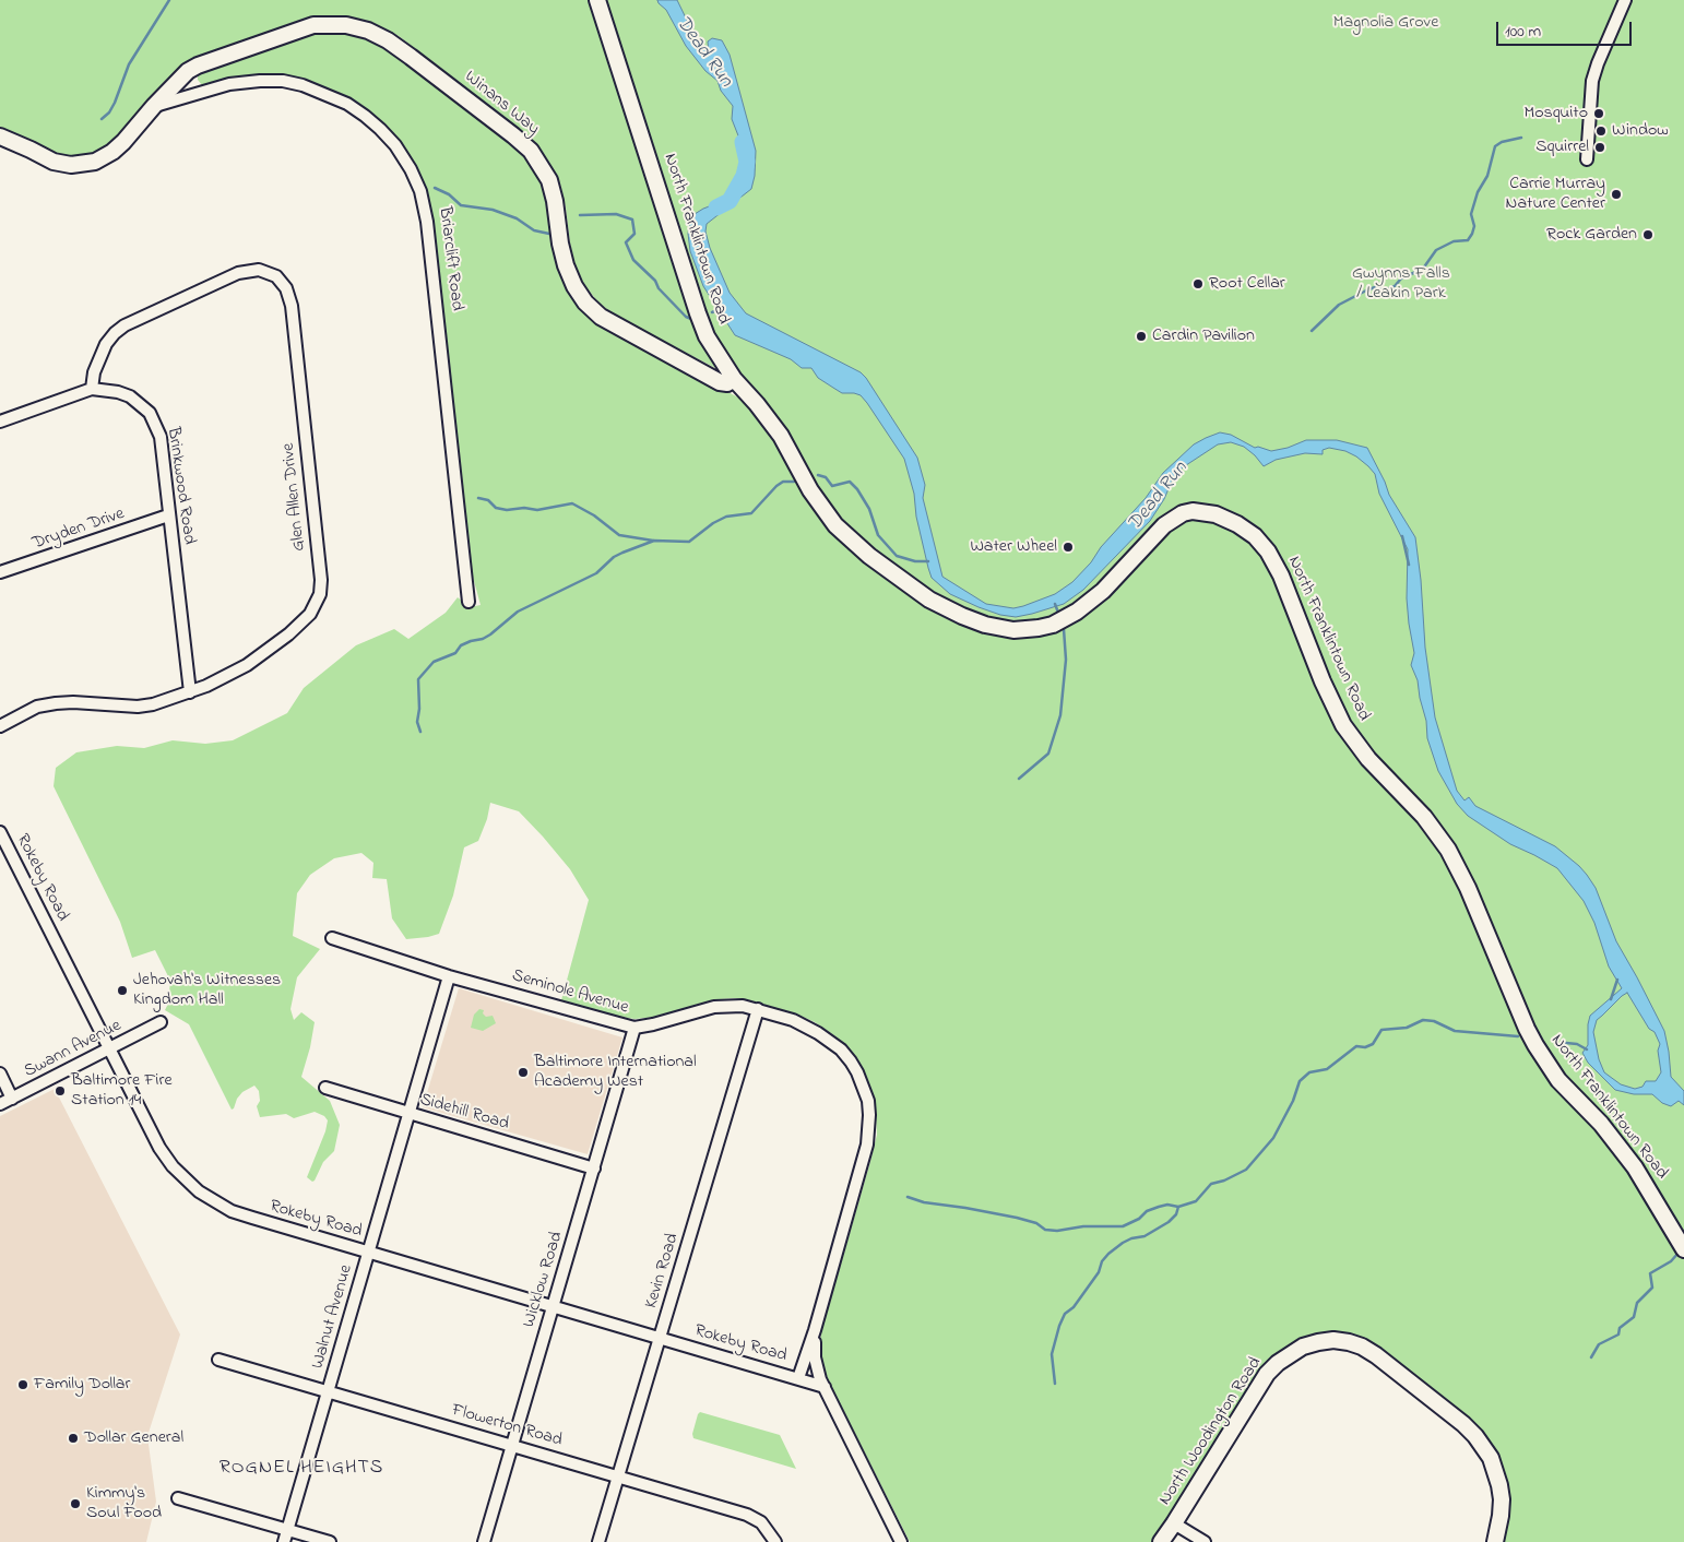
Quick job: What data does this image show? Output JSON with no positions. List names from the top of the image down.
{
  "streets": {
    "street": [
      "Winans Way",
      "North Franklintown Road",
      "Briarclift Road",
      "Brinkwood Road",
      "Glen Allen Drive",
      "Dryden Drive",
      "Rokeby Road",
      "Seminole Avenue",
      "Swann Avenue",
      "Sidehill Road",
      "Kevin Road",
      "Wicklow Road",
      "Walnut Avenue",
      "Flowerton Road",
      "North Woodington Road"
    ]
  },
  "crossings": [
    ["Winans Way", "North Franklintown Road"],
    ["Winans Way", "Briarclift Road"],
    ["Brinkwood Road", "Glen Allen Drive"],
    ["Brinkwood Road", "Dryden Drive"],
    ["Rokeby Road", "Seminole Avenue"],
    ["Rokeby Road", "Swann Avenue"],
    ["Rokeby Road", "Kevin Road"],
    ["Rokeby Road", "Wicklow Road"],
    ["Rokeby Road", "Walnut Avenue"],
    ["Seminole Avenue", "Kevin Road"],
    ["Seminole Avenue", "Wicklow Road"],
    ["Seminole Avenue", "Walnut Avenue"],
    ["Sidehill Road", "Wicklow Road"],
    ["Sidehill Road", "Walnut Avenue"],
    ["Kevin Road", "Flowerton Road"],
    ["Wicklow Road", "Flowerton Road"],
    ["Walnut Avenue", "Flowerton Road"]
  ],
  "districts": ["ROGNEL HEIGHTS"],
  "water": ["Dead Run"],
  "parks": ["Magnolia Grove", "Gwynns Falls / Leakin Park"],
  "places": [
    "Mosquito",
    "Window",
    "Squirrel",
    "Carrie Murray Nature Center",
    "Rock Garden",
    "Root Cellar",
    "Cardin Pavilion",
    "Water Wheel",
    "Jehovah's Witnesses Kingdom Hall",
    "Baltimore International Academy West",
    "Baltimore Fire Station 14",
    "Family Dollar",
    "Dollar General",
    "Kimmy's Soul Food"
  ],
  "scale_bar": "100 m"
}
